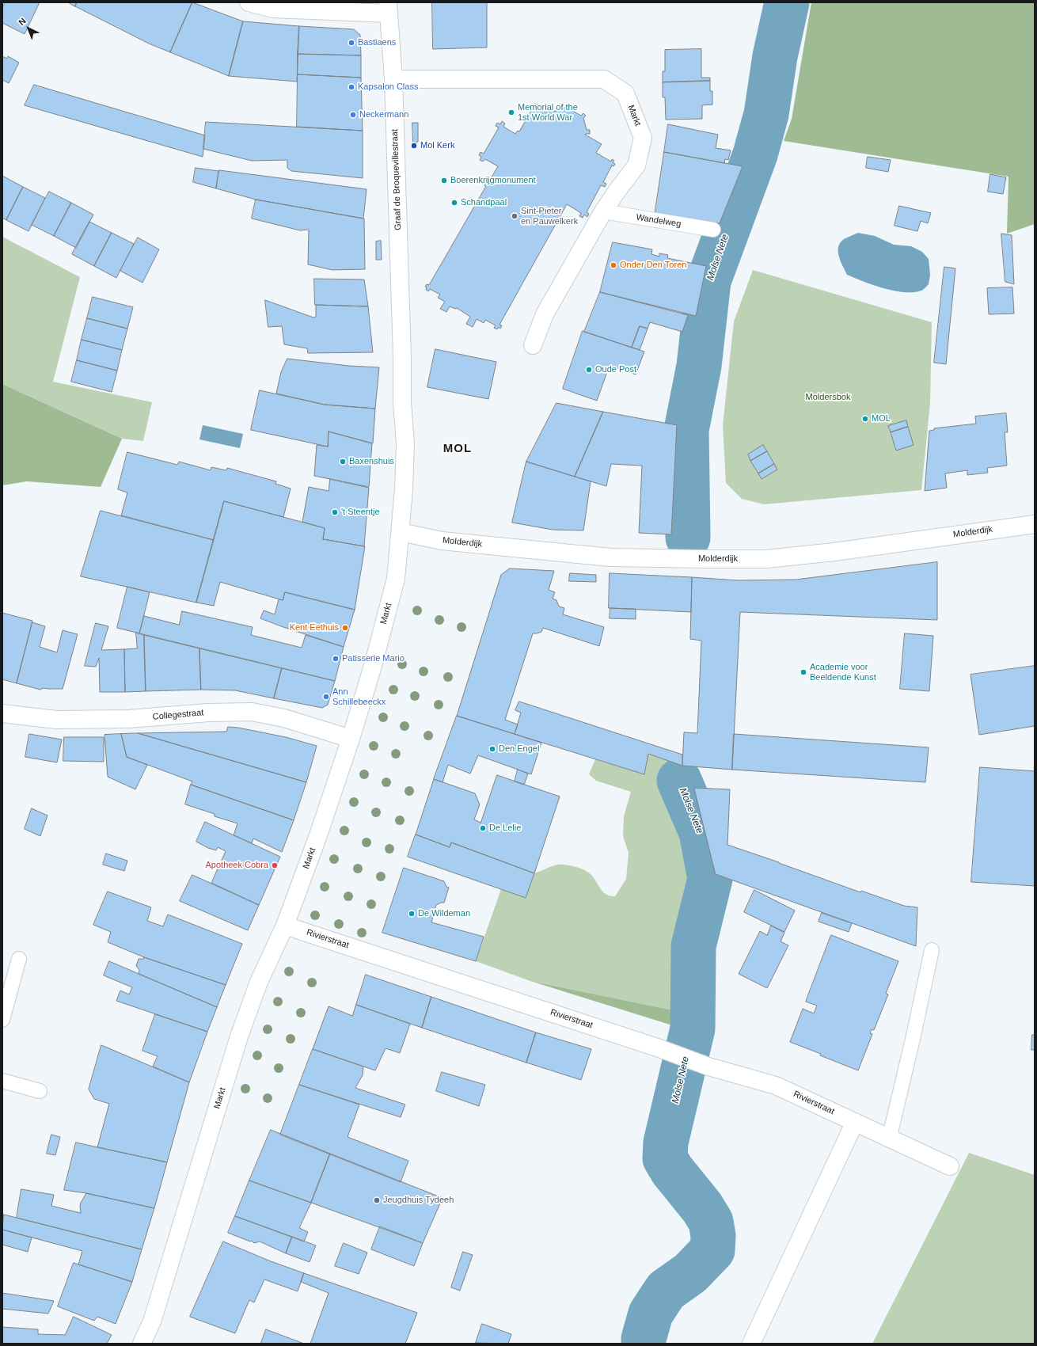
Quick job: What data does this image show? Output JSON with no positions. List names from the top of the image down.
{
  "streets": {
    "street": [
      "Markt",
      "Graaf de Broquevillestraat",
      "Molderdijk",
      "Collegestraat",
      "Rivierstraat"
    ],
    "lane": ["Wandelweg"]
  },
  "crossings": [
    ["Markt", "Graaf de Broquevillestraat"],
    ["Markt", "Wandelweg"],
    ["Markt", "Molderdijk"],
    ["Markt", "Collegestraat"],
    ["Markt", "Rivierstraat"]
  ],
  "districts": ["MOL"],
  "water": ["Molse Nete"],
  "parks": ["Moldersbok"],
  "places": [
    "Bastiaens",
    "Kapsalon Class",
    "Memorial of the 1st World War",
    "Neckermann",
    "Mol Kerk",
    "Boerenkrijgmonument",
    "Schandpaal",
    "Sint-Pieter en Pauwelkerk",
    "Onder Den Toren",
    "Oude Post",
    "MOL",
    "Baxenshuis",
    "'t Steentje",
    "Kent Eethuis",
    "Patisserie Mario",
    "Academie voor Beeldende Kunst",
    "Ann Schillebeeckx",
    "Den Engel",
    "De Lelie",
    "Apotheek Cobra",
    "De Wildeman",
    "Jeugdhuis Tydeeh"
  ],
  "north": "top left"
}
